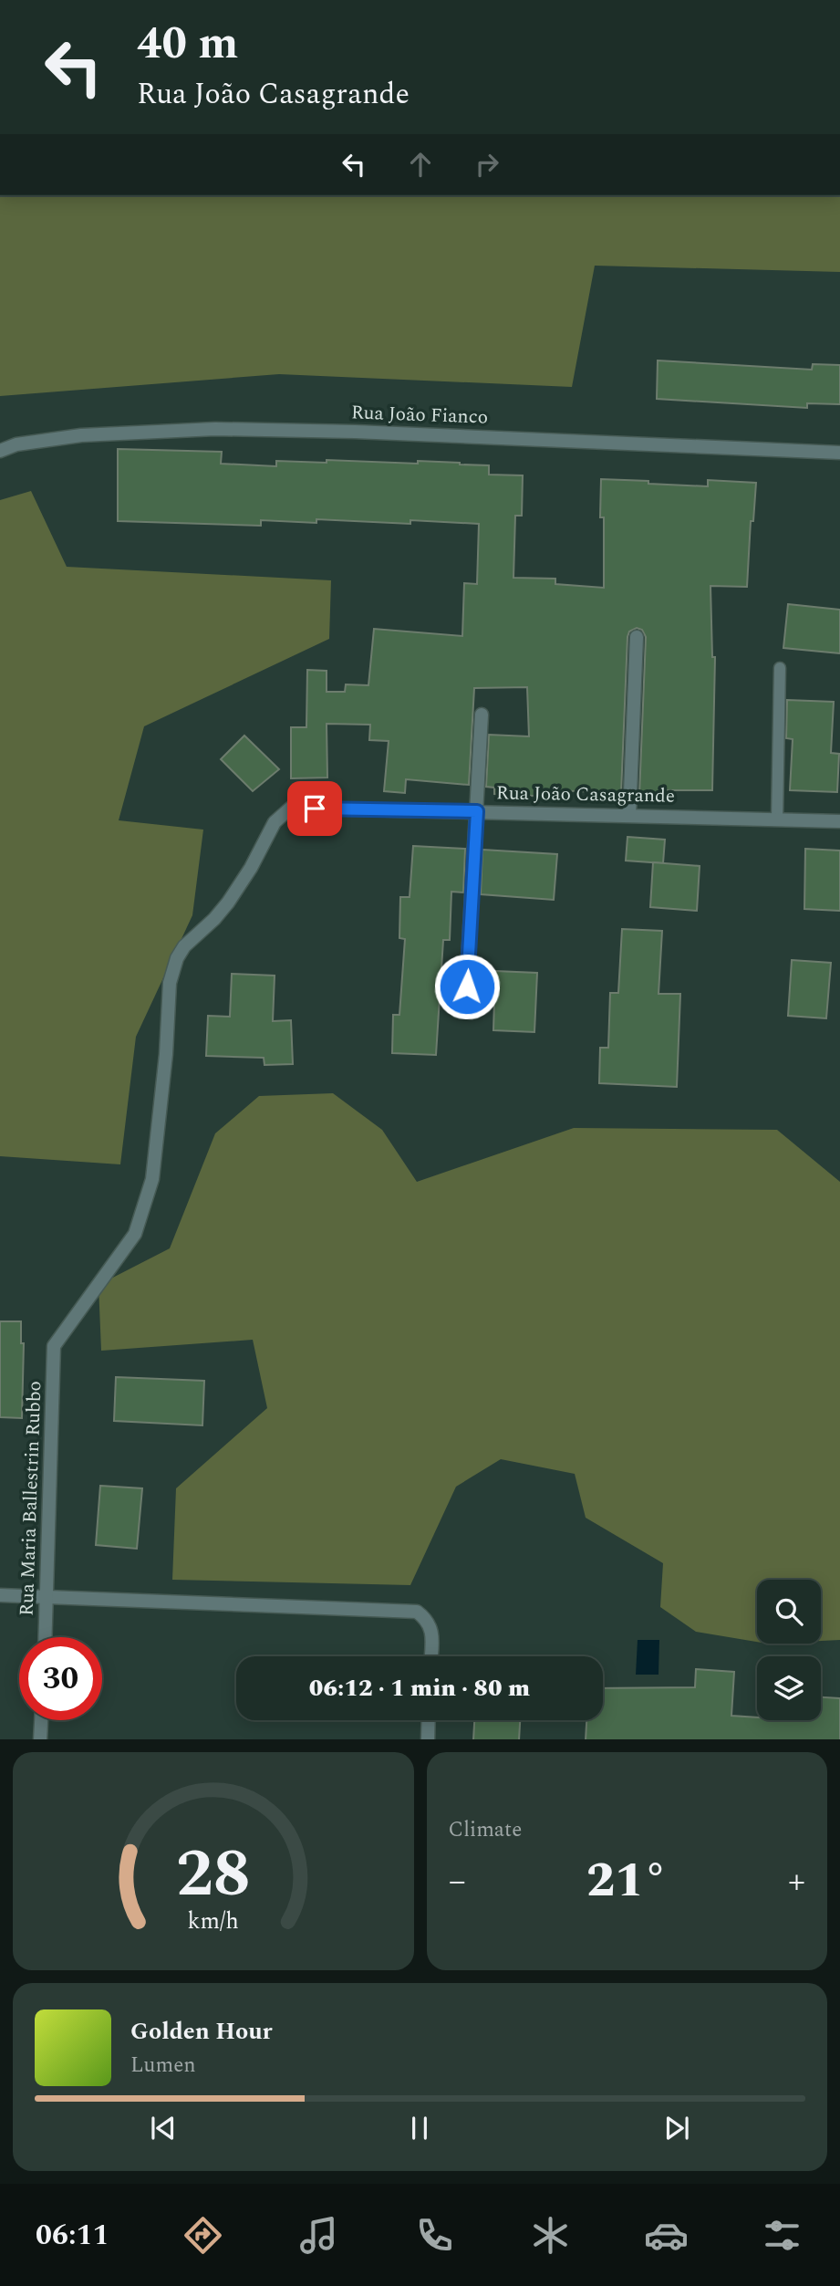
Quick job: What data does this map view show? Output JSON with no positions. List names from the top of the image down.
{
  "streets": {
    "street": ["Rua João Fianco", "Rua João Casagrande", "Rua Maria Ballestrin Rubbo"]
  },
  "crossings": [
    ["Rua João Casagrande", "Rua Maria Ballestrin Rubbo"]
  ],
  "page": {
    "turn": ["40 m", "Rua João Casagrande"],
    "limit": "30",
    "trip": "06:12 · 1 min · 80 m",
    "tile": "Climate",
    "heat": ["−", "21°", "+"],
    "song": ["Golden Hour", "Lumen"],
    "tabs": "06:11",
    "gauge": ["28", "km/h"]
  }
}
